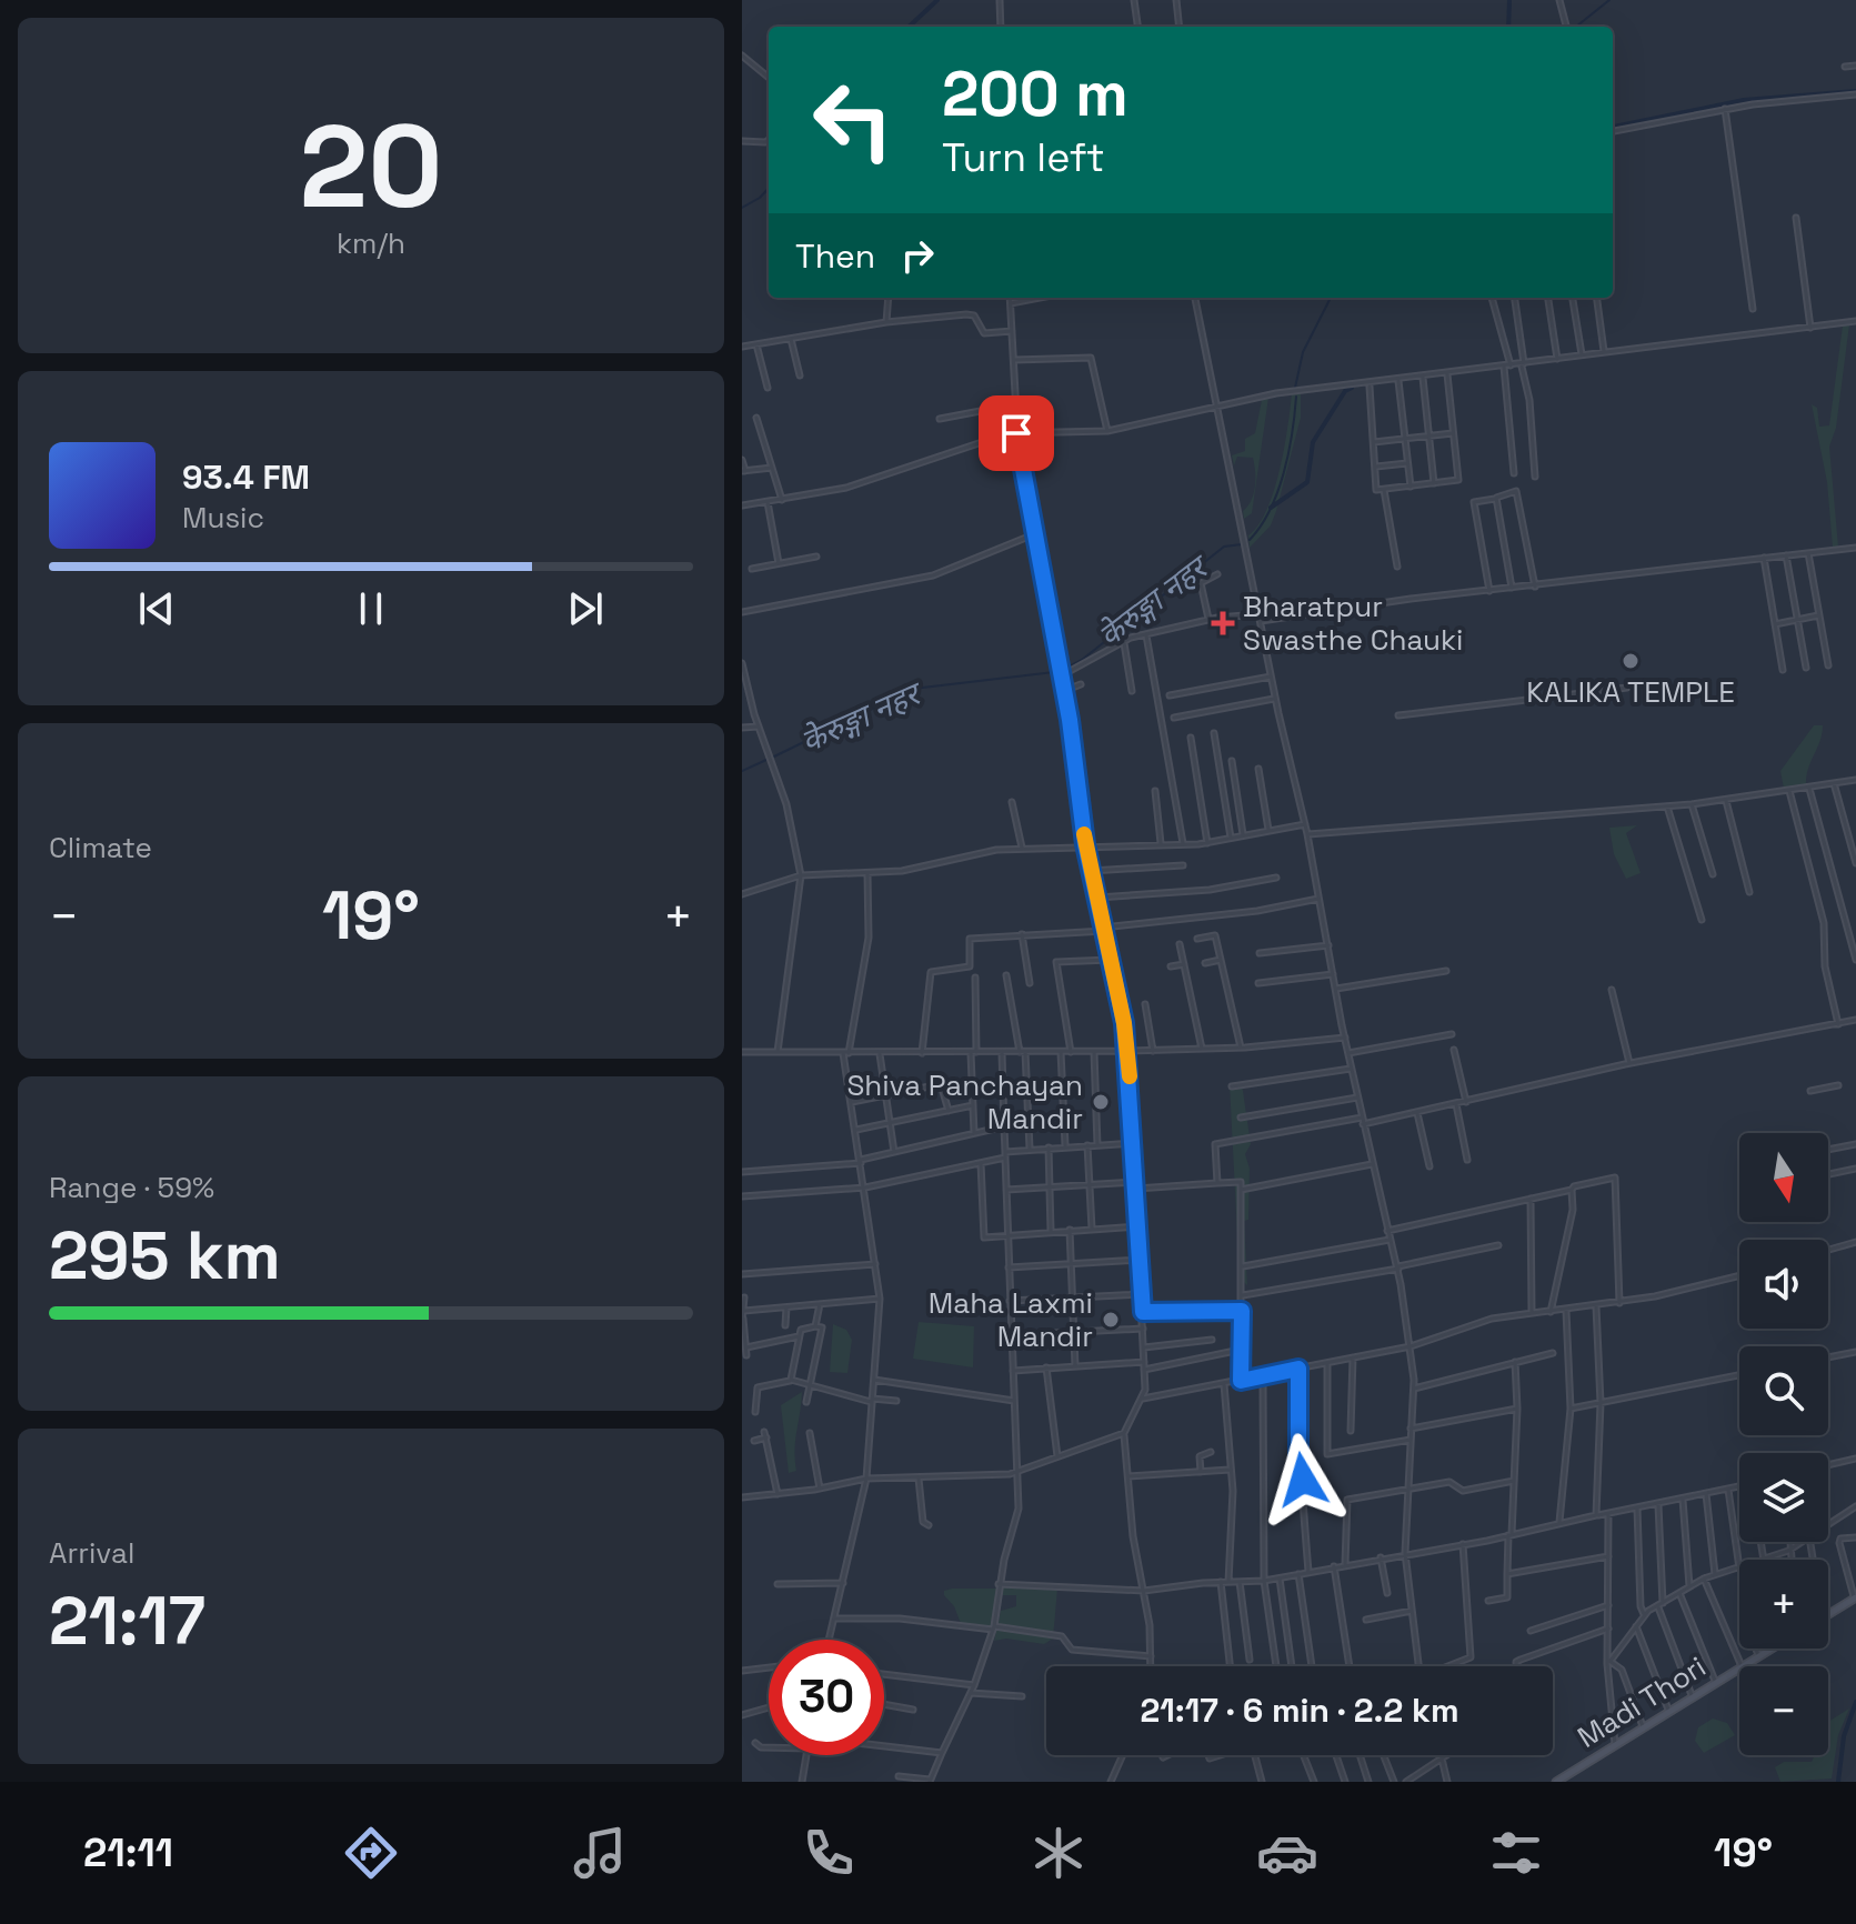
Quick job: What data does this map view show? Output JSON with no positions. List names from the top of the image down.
{
  "streets": {
    "main road": ["Madi Thori"]
  },
  "water": ["केरुङ्गा नहर", "केेरुङ्गा नहर"],
  "places": {
    "health": ["Bharatpur Swasthe Chauki"],
    "other": ["KALIKA TEMPLE", "Shiva Panchayan Mandir", "Maha Laxmi Mandir"]
  },
  "north": "bottom",
  "page": {
    "tile": [
      ["20", "km/h"],
      "Climate",
      ["Range · 59%", "295 km"],
      ["Arrival", "21:17"]
    ],
    "turn": ["200 m", "Turn left"],
    "then": "Then",
    "song": ["93.4 FM", "Music"],
    "heat": ["−", "19°", "+"],
    "map_buttons": ["+", "−"],
    "limit": "30",
    "trip": "21:17 · 6 min · 2.2 km",
    "tabs": ["21:11", "19°"]
  }
}
